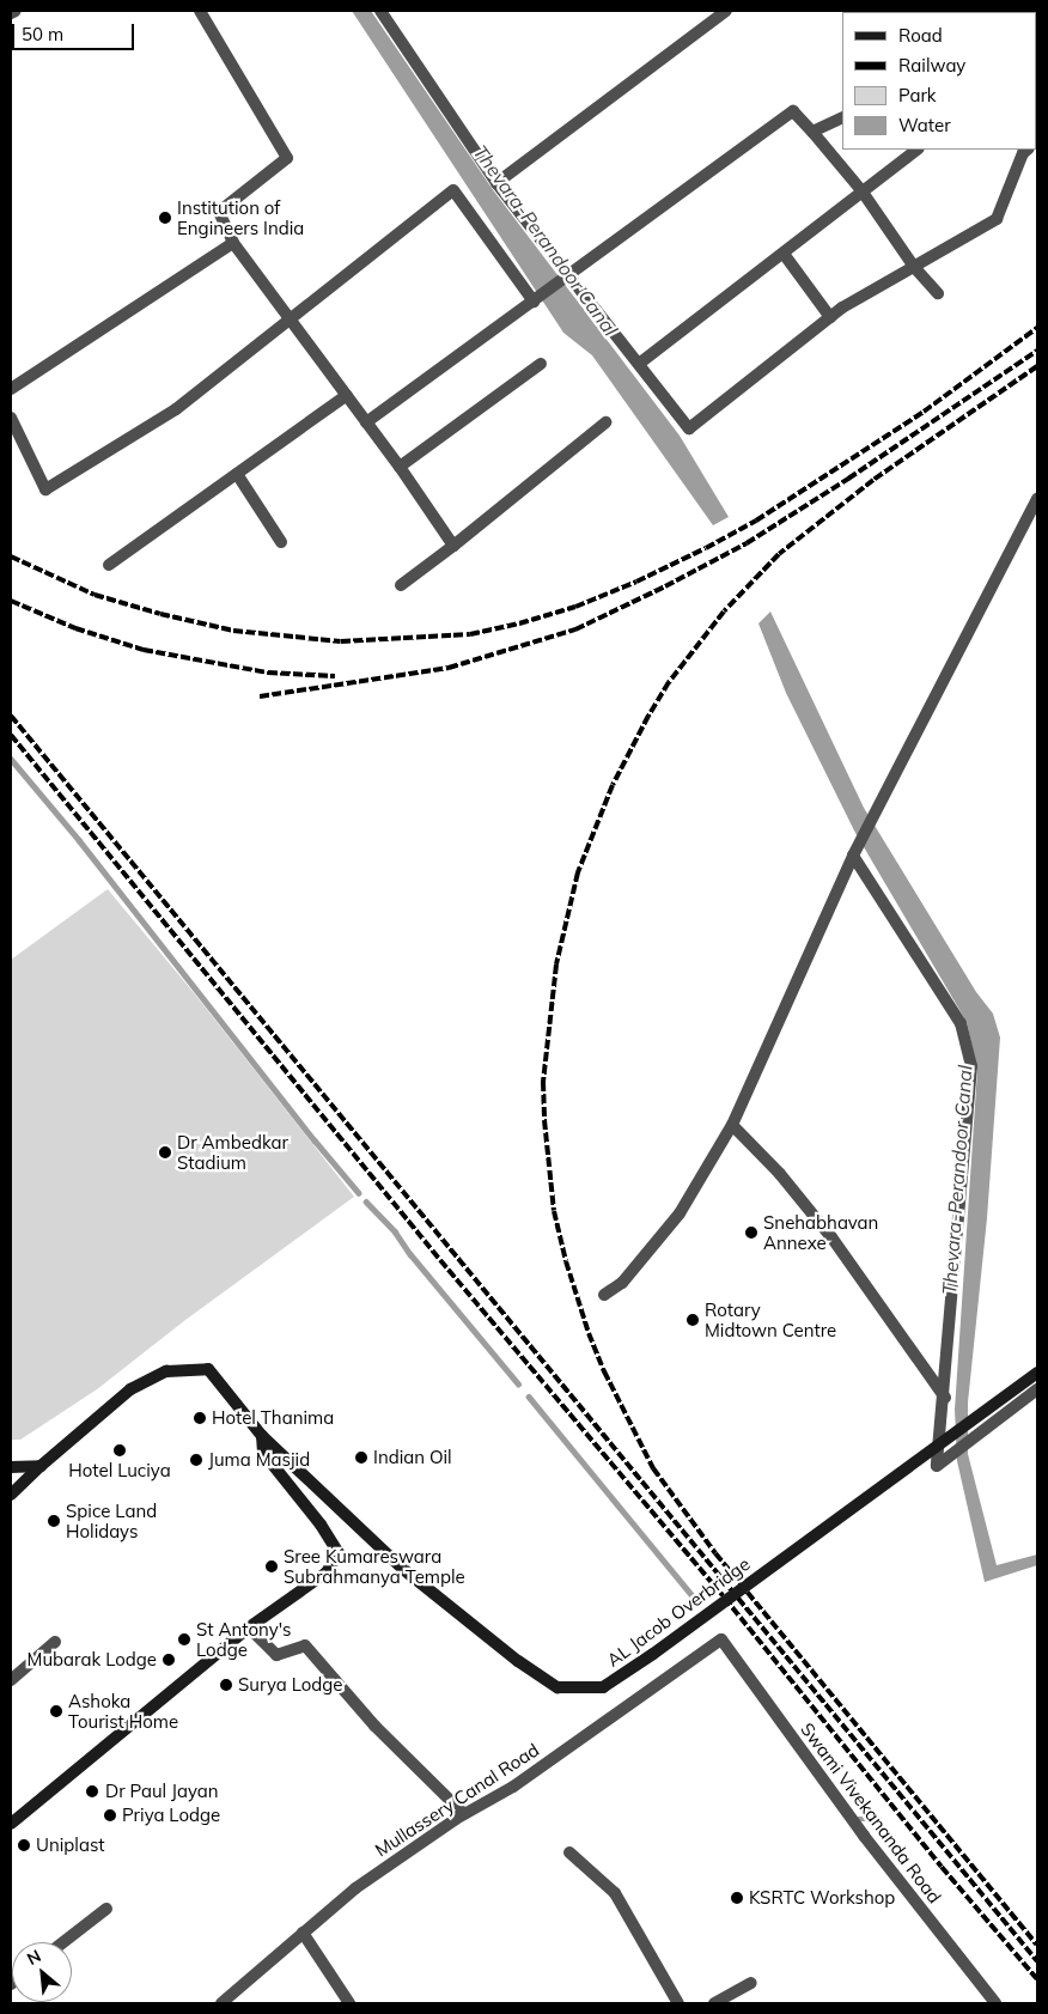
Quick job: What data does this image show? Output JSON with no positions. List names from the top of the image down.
{
  "streets": {
    "main road": ["AL Jacob Overbridge"],
    "street": ["Mullassery Canal Road", "Swami Vivekananda Road"]
  },
  "crossings": [
    ["Mullassery Canal Road", "Swami Vivekananda Road"]
  ],
  "water": ["Thevara-Perandoor Canal"],
  "places": [
    "Institution of Engineers India",
    "Dr Ambedkar Stadium",
    "Snehabhavan Annexe",
    "Rotary Midtown Centre",
    "Hotel Thanima",
    "Hotel Luciya",
    "Indian Oil",
    "Juma Masjid",
    "Spice Land Holidays",
    "Sree Kumareswara Subrahmanya Temple",
    "St Antony's Lodge",
    "Mubarak Lodge",
    "Surya Lodge",
    "Ashoka Tourist Home",
    "Dr Paul Jayan",
    "Priya Lodge",
    "Uniplast",
    "KSRTC Workshop"
  ],
  "legend": [
    "Road",
    "Railway",
    "Park",
    "Water"
  ],
  "scale_bar": "50 m",
  "north": "top left"
}
